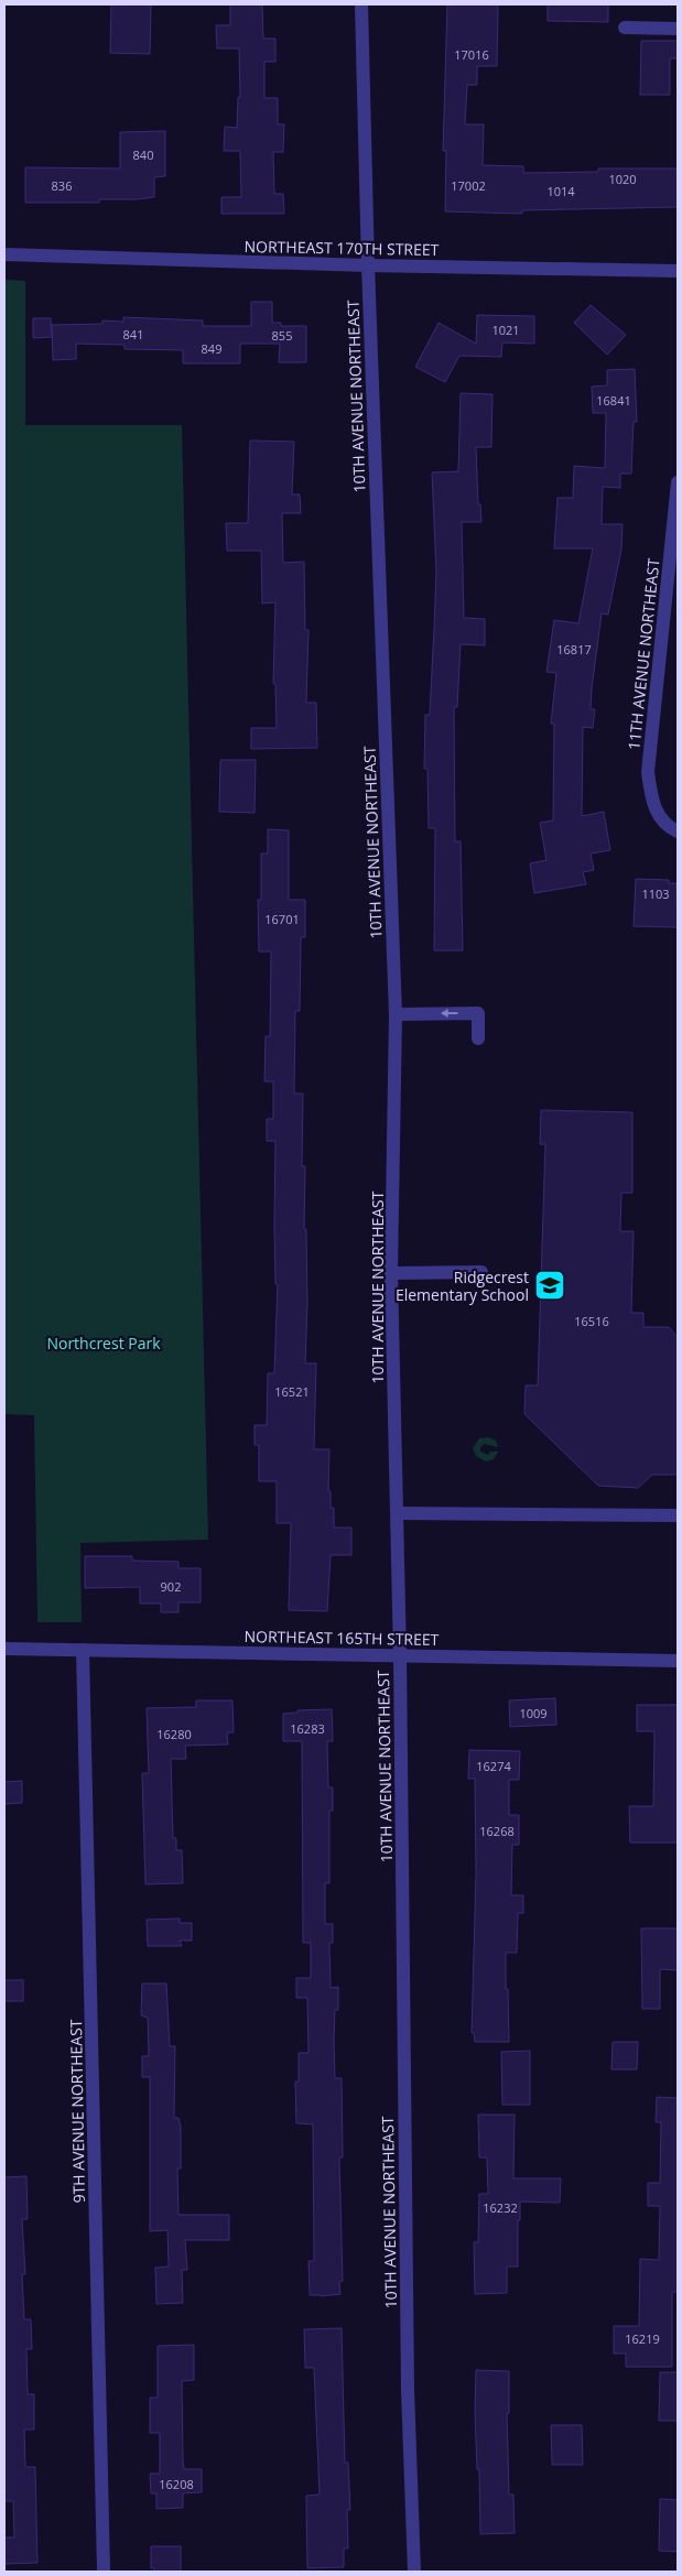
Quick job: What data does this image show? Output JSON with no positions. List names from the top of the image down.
{
  "streets": {
    "street": [
      "NORTHEAST 170TH STREET",
      "10TH AVENUE NORTHEAST",
      "11TH AVENUE NORTHEAST",
      "NORTHEAST 165TH STREET",
      "9TH AVENUE NORTHEAST"
    ]
  },
  "crossings": [
    ["NORTHEAST 170TH STREET", "10TH AVENUE NORTHEAST"],
    ["10TH AVENUE NORTHEAST", "NORTHEAST 165TH STREET"],
    ["NORTHEAST 165TH STREET", "9TH AVENUE NORTHEAST"]
  ],
  "parks": ["Northcrest Park"],
  "places": {
    "school or university": ["Ridgecrest Elementary School"]
  },
  "house_numbers": [
    "17016",
    "840",
    "1020",
    "836",
    "17002",
    "1014",
    "1021",
    "841",
    "855",
    "849",
    "16841",
    "16817",
    "1103",
    "16701",
    "16516",
    "16521",
    "902",
    "1009",
    "16283",
    "16280",
    "16274",
    "16268",
    "16232",
    "16219",
    "16208"
  ]
}
